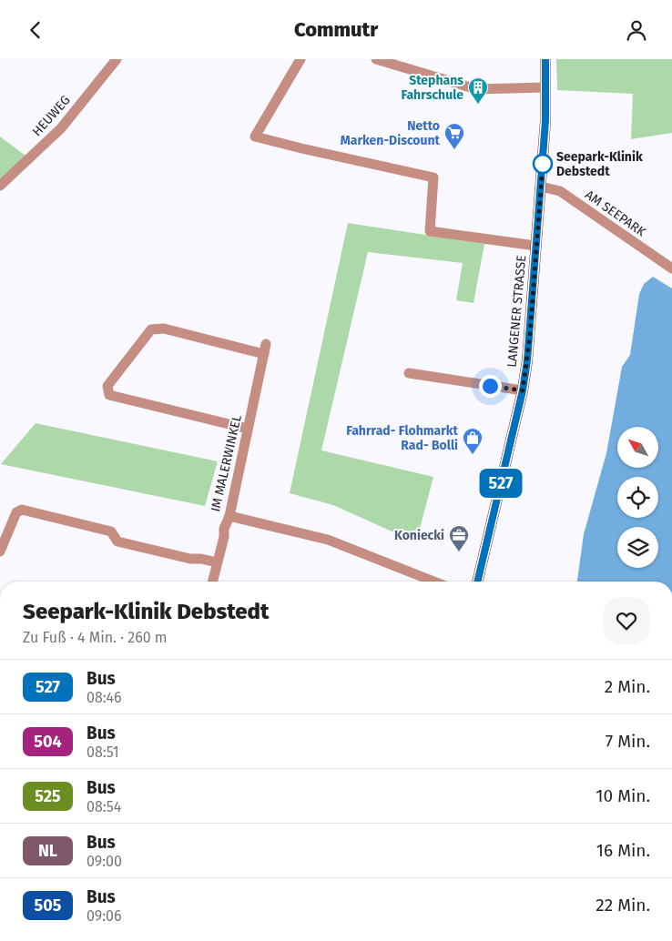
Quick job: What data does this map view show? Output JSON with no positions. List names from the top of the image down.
{
  "streets": {
    "main road": ["LANGENER STRASSE"],
    "street": ["HEUWEG", "AM SEEPARK", "IM MALERWINKEL"]
  },
  "crossings": [
    ["AM SEEPARK", "LANGENER STRASSE"]
  ],
  "places": {
    "building": ["Stephans Fahrschule"],
    "supermarket": ["Netto Marken-Discount"],
    "other": ["Seepark-Klinik Debstedt"],
    "shop": ["Fahrrad- Flohmarkt Rad- Bolli"],
    "office": ["Koniecki"]
  },
  "lines": ["bus line 527"],
  "north": "top left",
  "page": {
    "header": "Commutr",
    "on_map": "527",
    "heading": ["Seepark-Klinik Debstedt", "Zu Fuß · 4 Min. · 260 m"],
    "list": [
      {
        "mark": "527",
        "name": "Bus",
        "note": "08:46",
        "value": "2 Min."
      },
      {
        "mark": "504",
        "name": "Bus",
        "note": "08:51",
        "value": "7 Min."
      },
      {
        "mark": "525",
        "name": "Bus",
        "note": "08:54",
        "value": "10 Min."
      },
      {
        "mark": "NL",
        "name": "Bus",
        "note": "09:00",
        "value": "16 Min."
      },
      {
        "mark": "505",
        "name": "Bus",
        "note": "09:06",
        "value": "22 Min."
      }
    ]
  }
}
